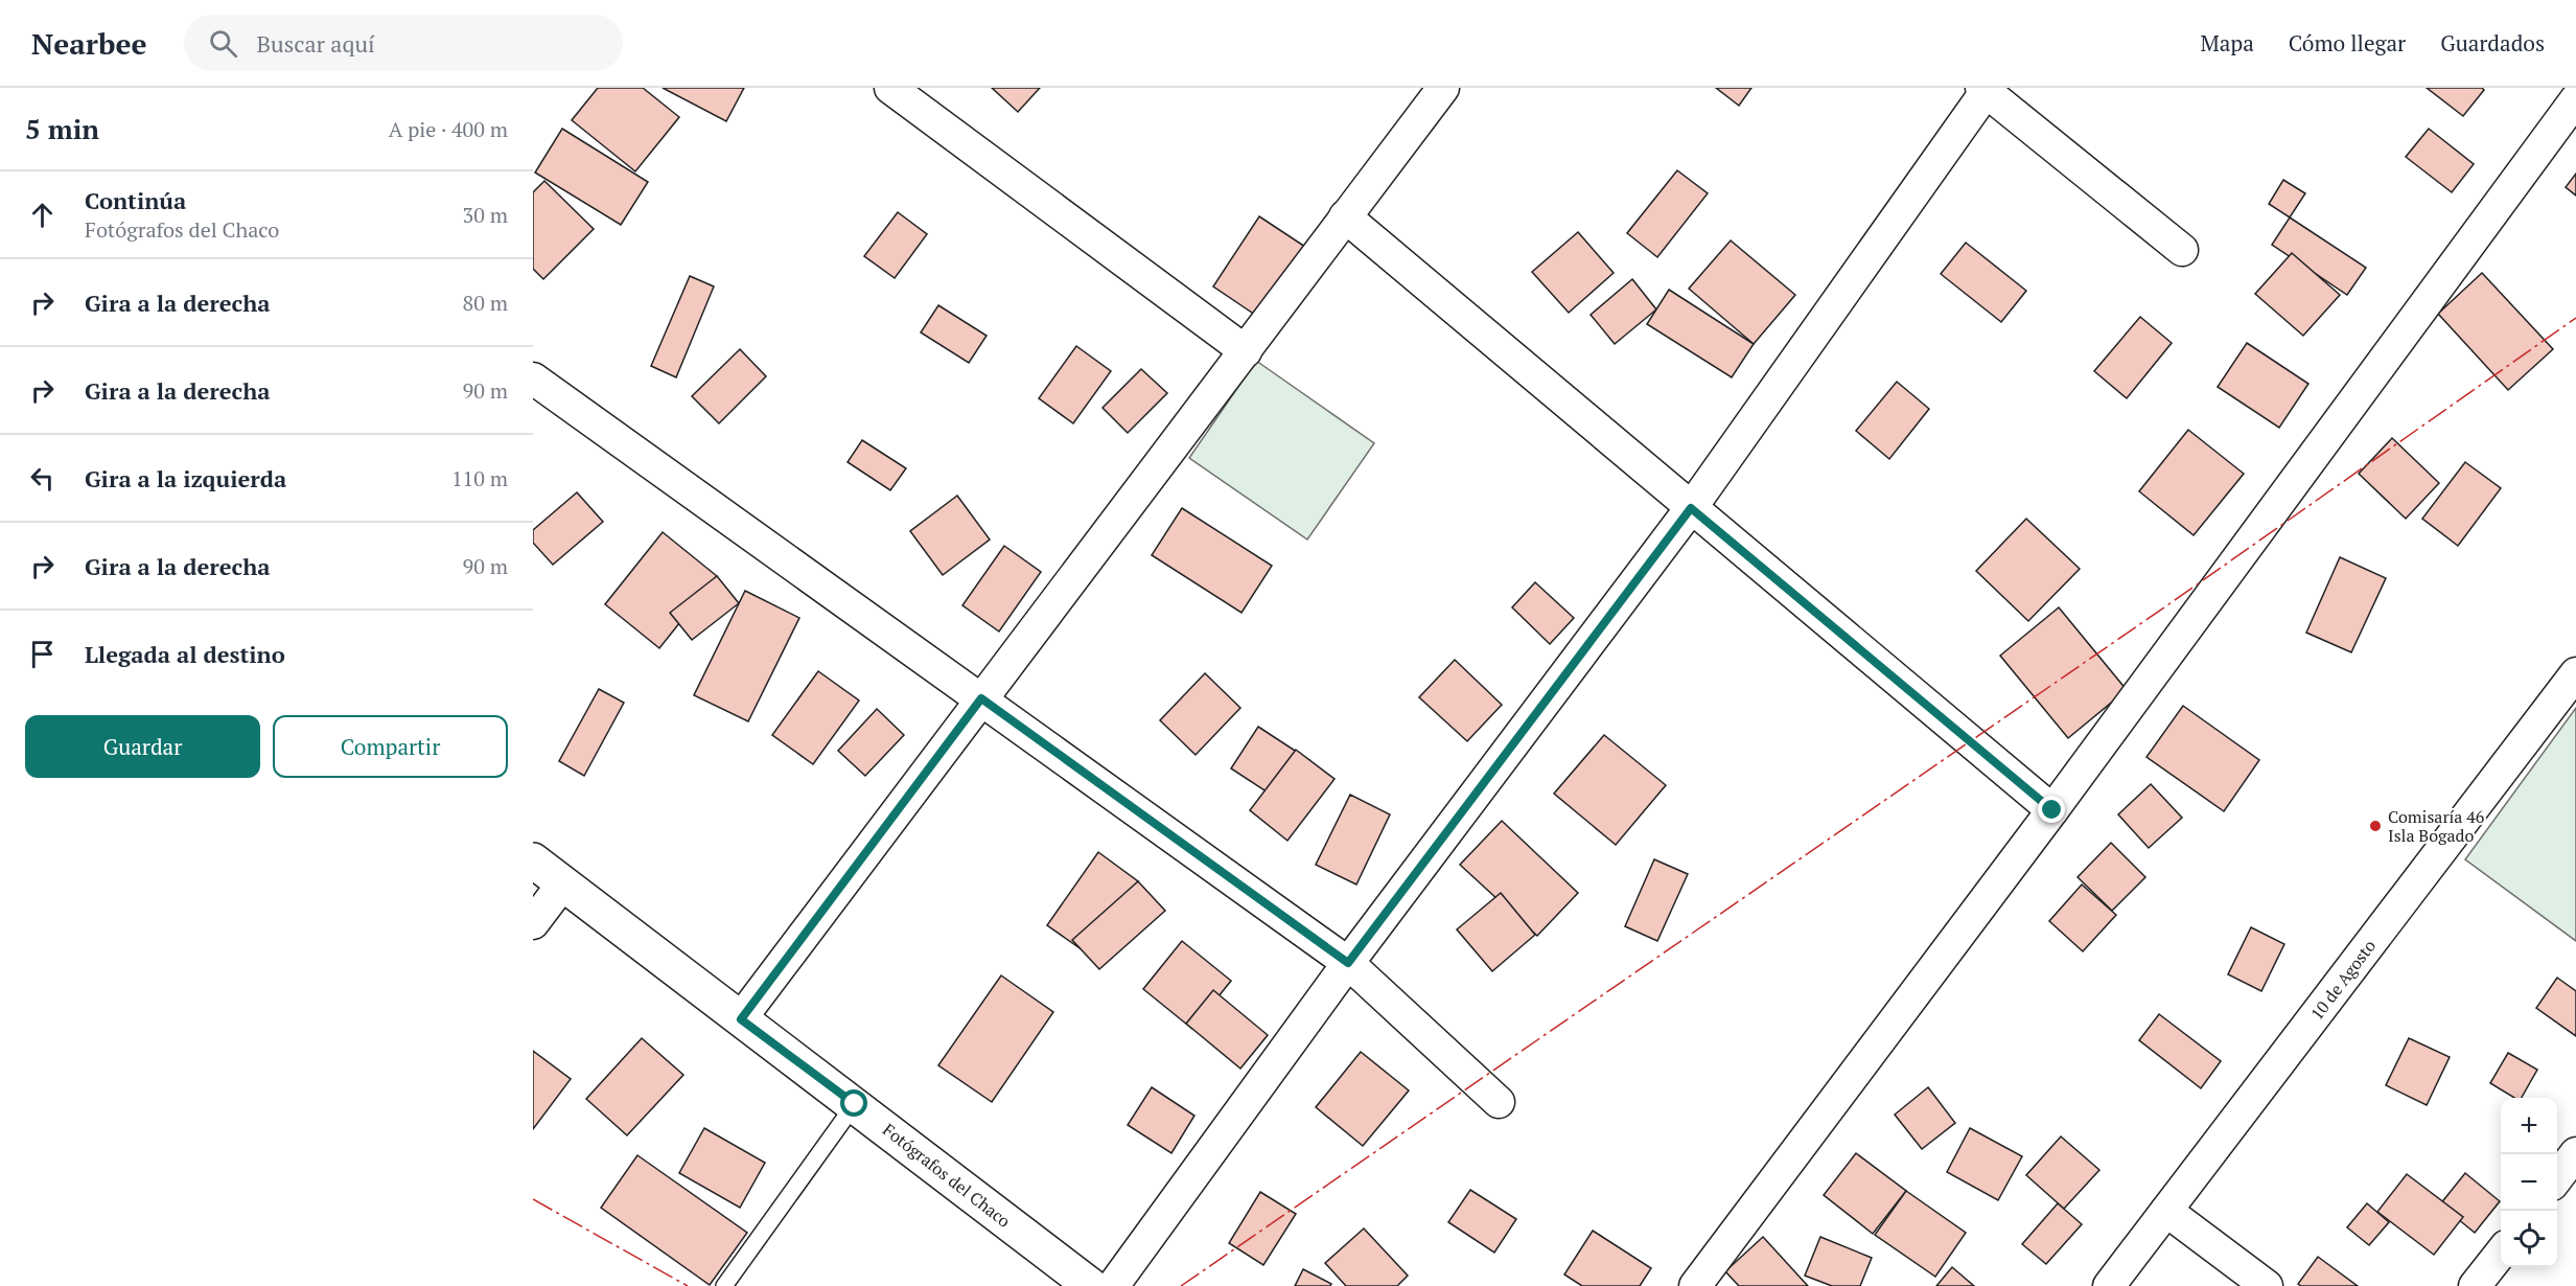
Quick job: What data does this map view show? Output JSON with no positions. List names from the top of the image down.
{
  "streets": {
    "street": ["10 de Agosto", "Fotógrafos del Chaco"]
  },
  "places": ["Comisaría 46 Isla Bogado"],
  "page": {
    "header": "Nearbee",
    "search": "Buscar aquí",
    "nav": ["Mapa", "Cómo llegar", "Guardados"],
    "heading": ["5 min", "A pie · 400 m"],
    "list": [
      ["Continúa", "Fotógrafos del Chaco", "30 m"],
      ["Gira a la derecha", "80 m"],
      ["Gira a la derecha", "90 m"],
      ["Gira a la izquierda", "110 m"],
      ["Gira a la derecha", "90 m"],
      "Llegada al destino"
    ],
    "buttons": ["Guardar", "Compartir"],
    "map_buttons": ["+", "−"]
  }
}
